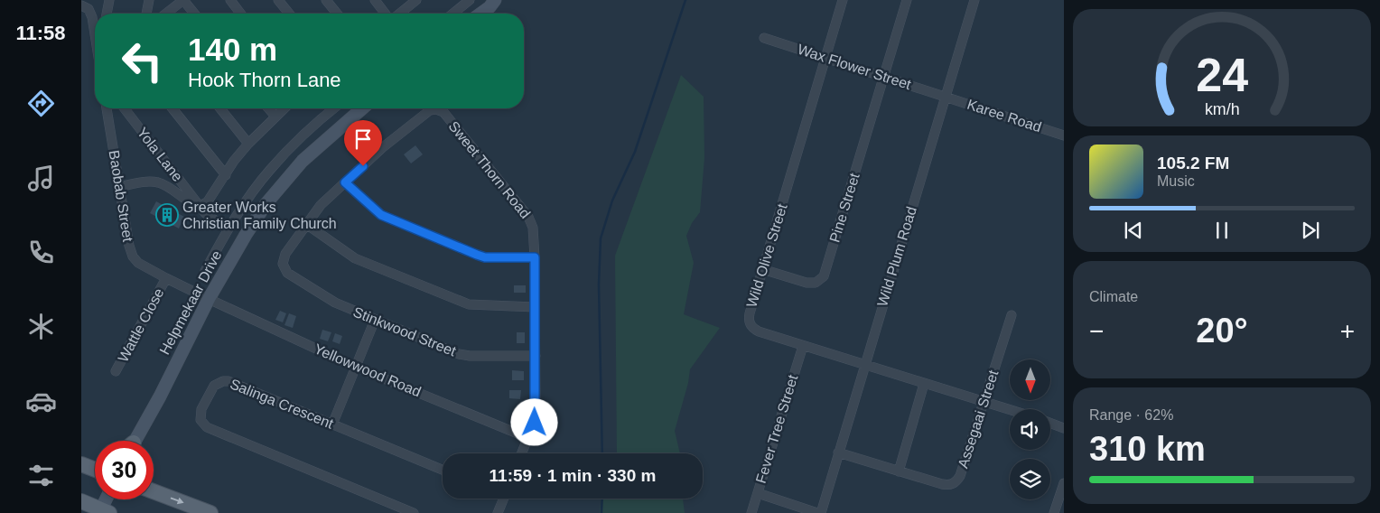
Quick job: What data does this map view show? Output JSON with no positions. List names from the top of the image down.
{
  "streets": {
    "street": [
      "Wax Flower Street",
      "Karee Road",
      "Yola Lane",
      "Sweet Thorn Road",
      "Baobab Street",
      "Pine Street",
      "Wild Olive Street",
      "Wild Plum Road",
      "Helpmekaar Drive",
      "Wattle Close",
      "Stinkwood Street",
      "Yellowwood Road",
      "Salinga Crescent",
      "Assegaai Street",
      "Fever Tree Street"
    ]
  },
  "crossings": [
    ["Wax Flower Street", "Karee Road"],
    ["Wax Flower Street", "Pine Street"],
    ["Wax Flower Street", "Wild Olive Street"],
    ["Wax Flower Street", "Wild Plum Road"],
    ["Karee Road", "Wild Plum Road"],
    ["Sweet Thorn Road", "Stinkwood Street"],
    ["Sweet Thorn Road", "Yellowwood Road"],
    ["Baobab Street", "Helpmekaar Drive"],
    ["Baobab Street", "Wattle Close"],
    ["Baobab Street", "Yellowwood Road"],
    ["Pine Street", "Wild Olive Street"],
    ["Wild Olive Street", "Wild Plum Road"],
    ["Wild Olive Street", "Assegaai Street"],
    ["Wild Olive Street", "Fever Tree Street"],
    ["Wild Plum Road", "Assegaai Street"],
    ["Helpmekaar Drive", "Yellowwood Road"]
  ],
  "places": {
    "building": ["Greater Works Christian Family Church"]
  },
  "north": "bottom",
  "page": {
    "tabs": "11:58",
    "turn": ["140 m", "Hook Thorn Lane"],
    "song": ["105.2 FM", "Music"],
    "tile": [
      "Climate",
      ["Range · 62%", "310 km"]
    ],
    "heat": ["−", "20°", "+"],
    "limit": "30",
    "trip": "11:59 · 1 min · 330 m",
    "gauge": ["24", "km/h"]
  }
}
